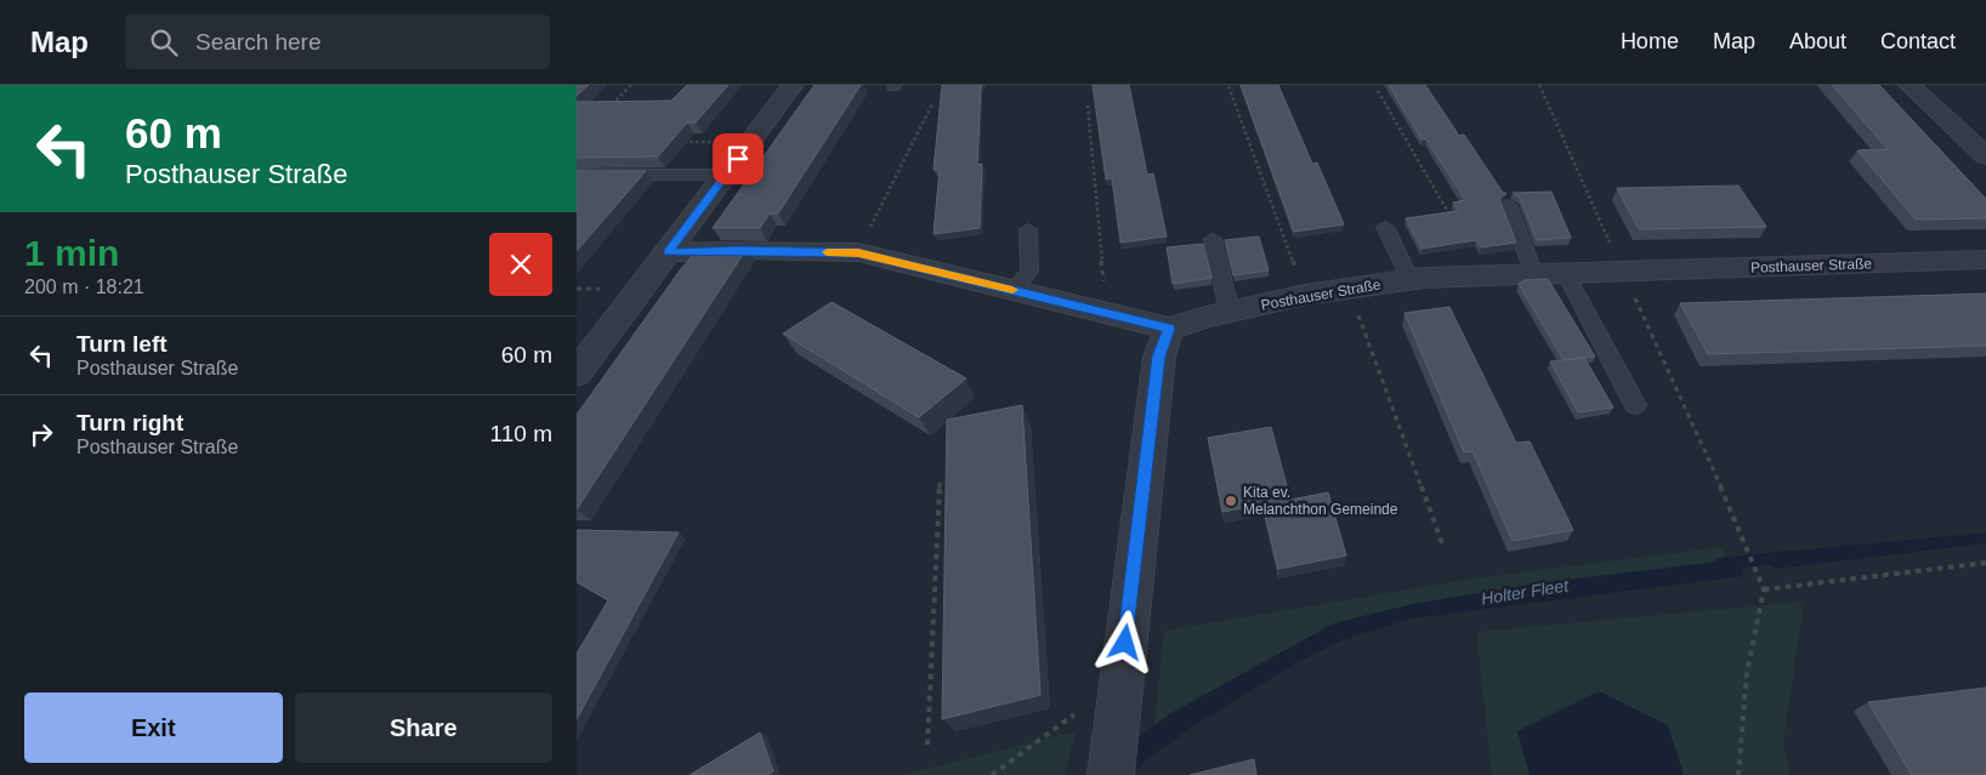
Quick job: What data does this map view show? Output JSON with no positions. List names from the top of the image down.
{
  "streets": {
    "street": ["Posthauser Straße"]
  },
  "water": ["Holter Fleet"],
  "places": ["Kita ev. Melanchthon Gemeinde"],
  "page": {
    "header": "Map",
    "search": "Search here",
    "nav": [
      "Home",
      "Map",
      "About",
      "Contact"
    ],
    "turn": ["60 m", "Posthauser Straße"],
    "heading": ["1 min", "200 m · 18:21"],
    "list": [
      {
        "name": "Turn left",
        "note": "Posthauser Straße",
        "value": "60 m"
      },
      {
        "name": "Turn right",
        "note": "Posthauser Straße",
        "value": "110 m"
      }
    ],
    "buttons": ["Exit", "Share"]
  }
}
